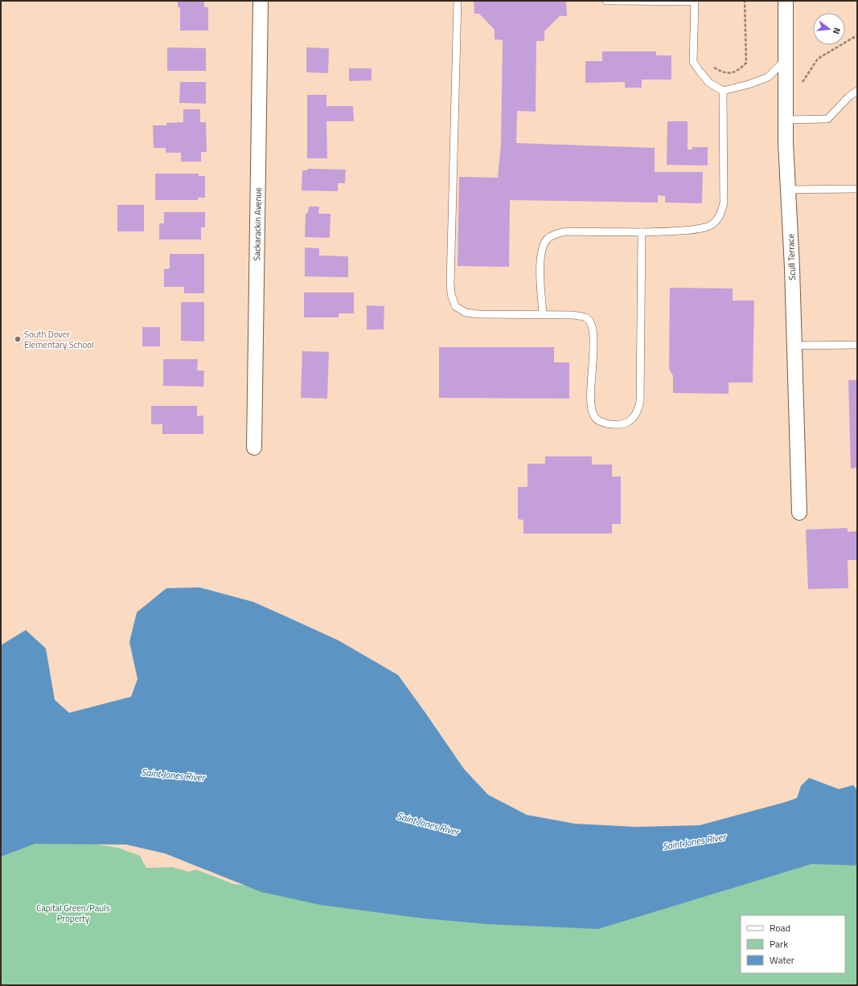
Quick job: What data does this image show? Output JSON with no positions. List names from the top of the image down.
{
  "streets": {
    "street": ["Sackarackin Avenue", "Scull Terrace"]
  },
  "water": ["Saint Jones River"],
  "parks": ["Capital Green/Pauls Property"],
  "places": ["South Dover Elementary School"],
  "legend": ["Road", "Park", "Water"],
  "north": "right"
}
